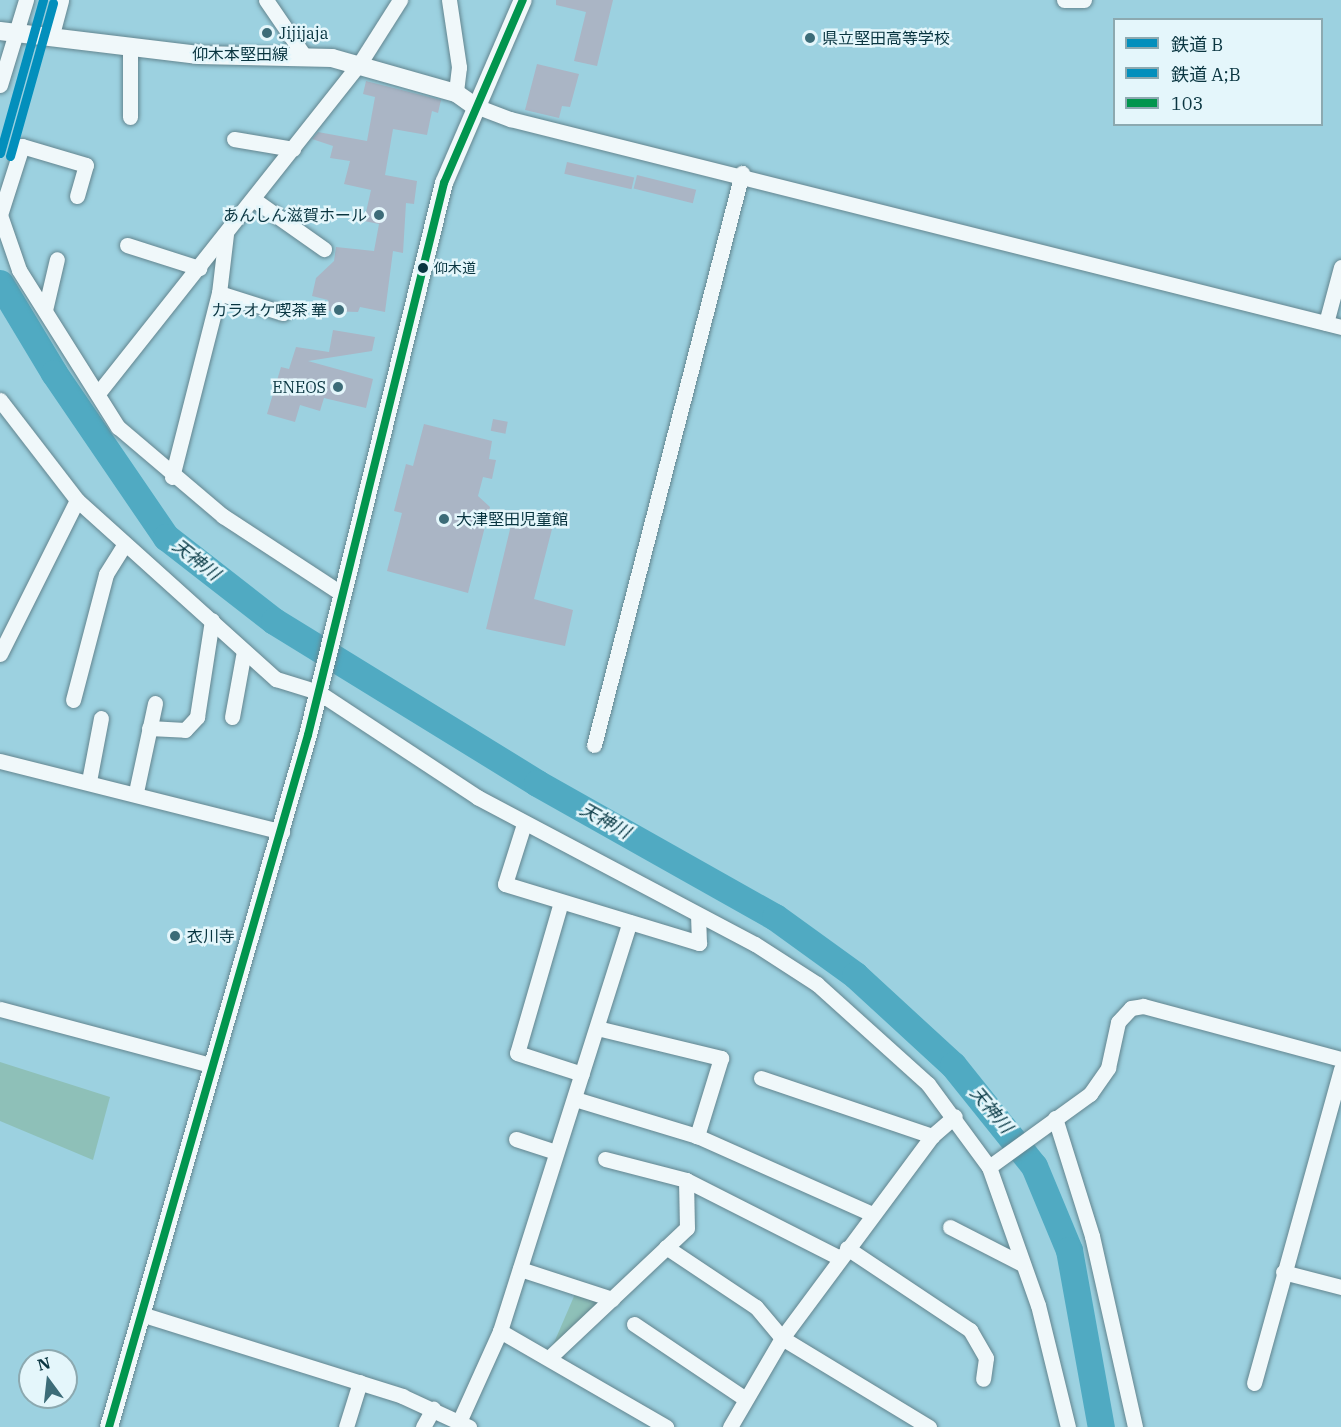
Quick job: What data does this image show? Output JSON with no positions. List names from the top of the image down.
{
  "streets": {
    "main road": ["仰木本堅田線"]
  },
  "water": ["天神川"],
  "places": [
    "Jijijaja",
    "県立堅田高等学校",
    "あんしん滋賀ホール",
    "仰木道",
    "カラオケ喫茶 華",
    "ENEOS",
    "大津堅田児童館",
    "衣川寺"
  ],
  "lines": ["rail line B", "transit line 103", "rail line A;B"],
  "legend": ["鉄道 B", "鉄道 A;B", "103"],
  "north": "top"
}
